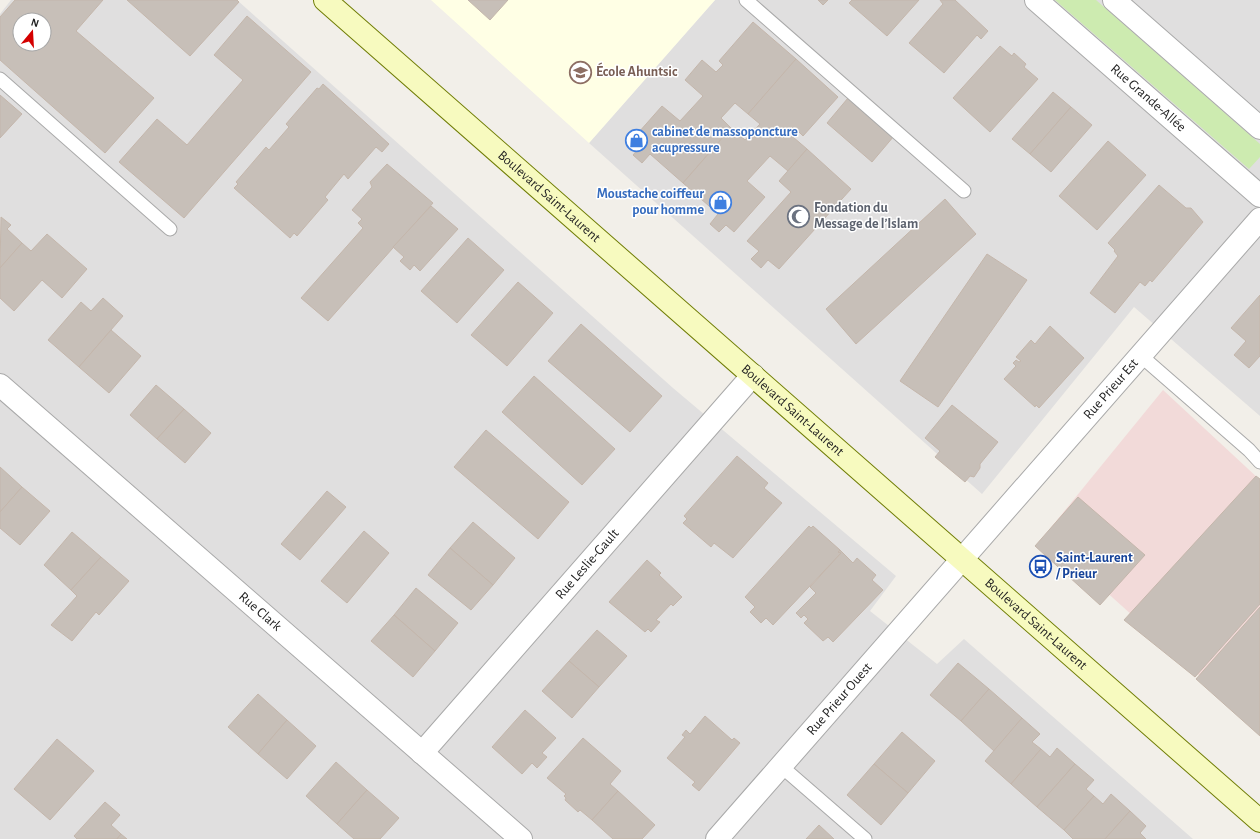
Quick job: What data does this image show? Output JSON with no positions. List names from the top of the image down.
{
  "streets": {
    "main road": ["Boulevard Saint-Laurent"],
    "street": [
      "Rue Grande-Allée",
      "Rue Prieur Est",
      "Rue Leslie-Gault",
      "Rue Clark",
      "Rue Prieur Ouest"
    ]
  },
  "crossings": [
    ["Boulevard Saint-Laurent", "Rue Prieur Est"],
    ["Boulevard Saint-Laurent", "Rue Leslie-Gault"],
    ["Boulevard Saint-Laurent", "Rue Prieur Ouest"],
    ["Rue Prieur Est", "Rue Prieur Ouest"],
    ["Rue Leslie-Gault", "Rue Clark"]
  ],
  "places": {
    "school or university": ["École Ahuntsic"],
    "shop": ["cabinet de massoponcture acupressure", "Moustache coiffeur pour homme"],
    "mosque": ["Fondation du Message de l’Islam"],
    "bus stop": ["Saint-Laurent / Prieur"]
  },
  "north": "top"
}
